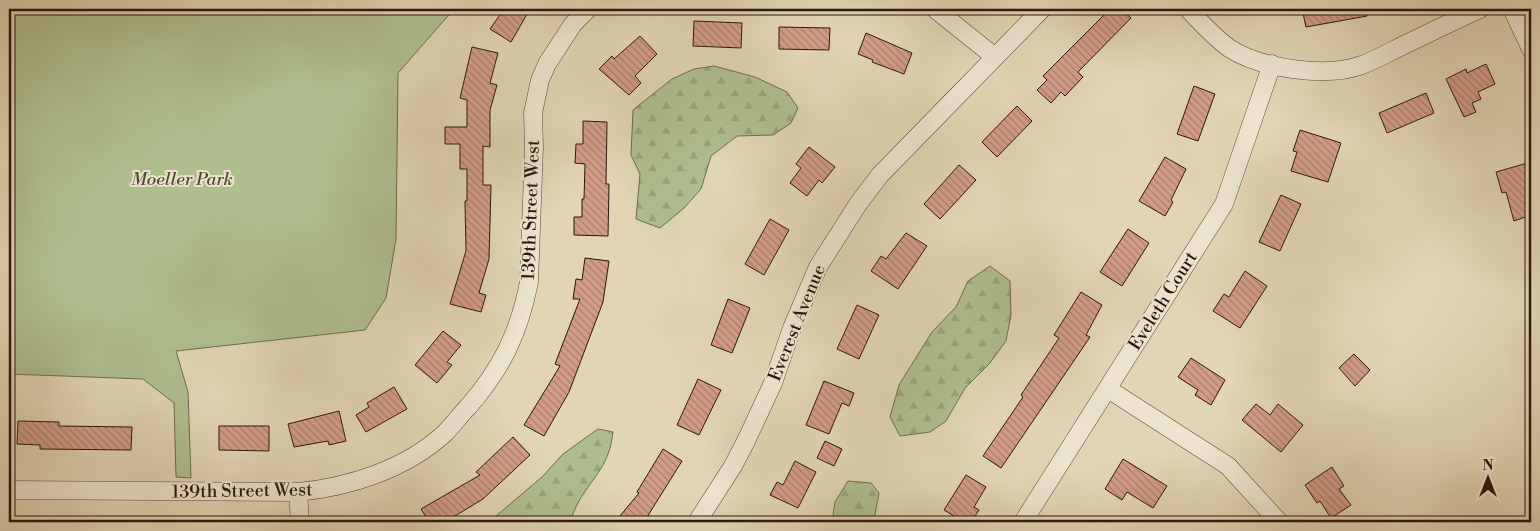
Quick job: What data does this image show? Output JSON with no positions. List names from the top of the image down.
{
  "streets": {
    "street": ["139th Street West", "Eveleth Court", "Everest Avenue"]
  },
  "parks": ["Moeller Park"],
  "north": "top"
}
